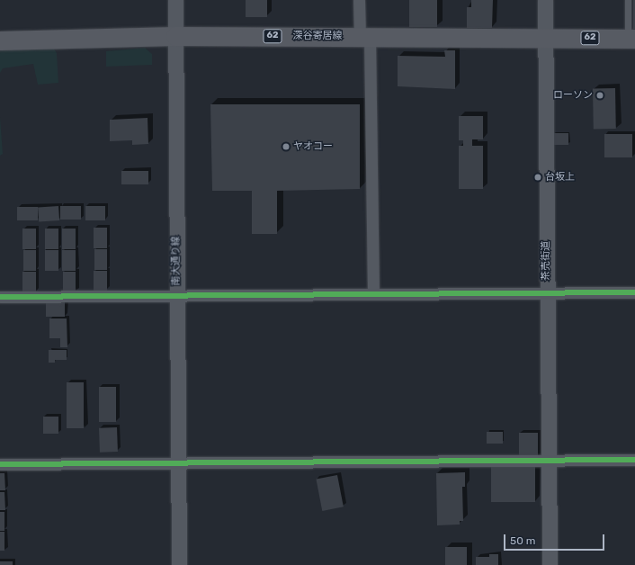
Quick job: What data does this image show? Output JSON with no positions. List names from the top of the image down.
{
  "streets": {
    "main road": ["62", "深谷寄居線"],
    "street": ["南大通り線", "茶売街道"]
  },
  "crossings": [
    ["深谷寄居線", "南大通り線"],
    ["深谷寄居線", "茶売街道"]
  ],
  "places": ["ローソン", "ヤオコー", "台坂上"],
  "scale_bar": "50 m"
}
